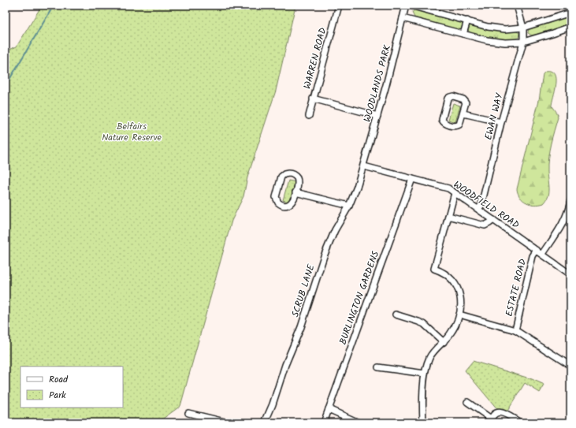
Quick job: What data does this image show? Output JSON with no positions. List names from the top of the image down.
{
  "streets": {
    "street": [
      "WARREN ROAD",
      "WOODLANDS PARK",
      "EWAN WAY",
      "WOODFIELD ROAD",
      "ESTATE ROAD",
      "SCRUB LANE",
      "BURLINGTON GARDENS"
    ]
  },
  "crossings": [
    ["WOODLANDS PARK", "WOODFIELD ROAD"],
    ["WOODLANDS PARK", "SCRUB LANE"],
    ["EWAN WAY", "WOODFIELD ROAD"],
    ["WOODFIELD ROAD", "ESTATE ROAD"],
    ["WOODFIELD ROAD", "SCRUB LANE"],
    ["WOODFIELD ROAD", "BURLINGTON GARDENS"]
  ],
  "parks": ["Belfairs Nature Reserve"],
  "legend": ["Road", "Park"]
}
